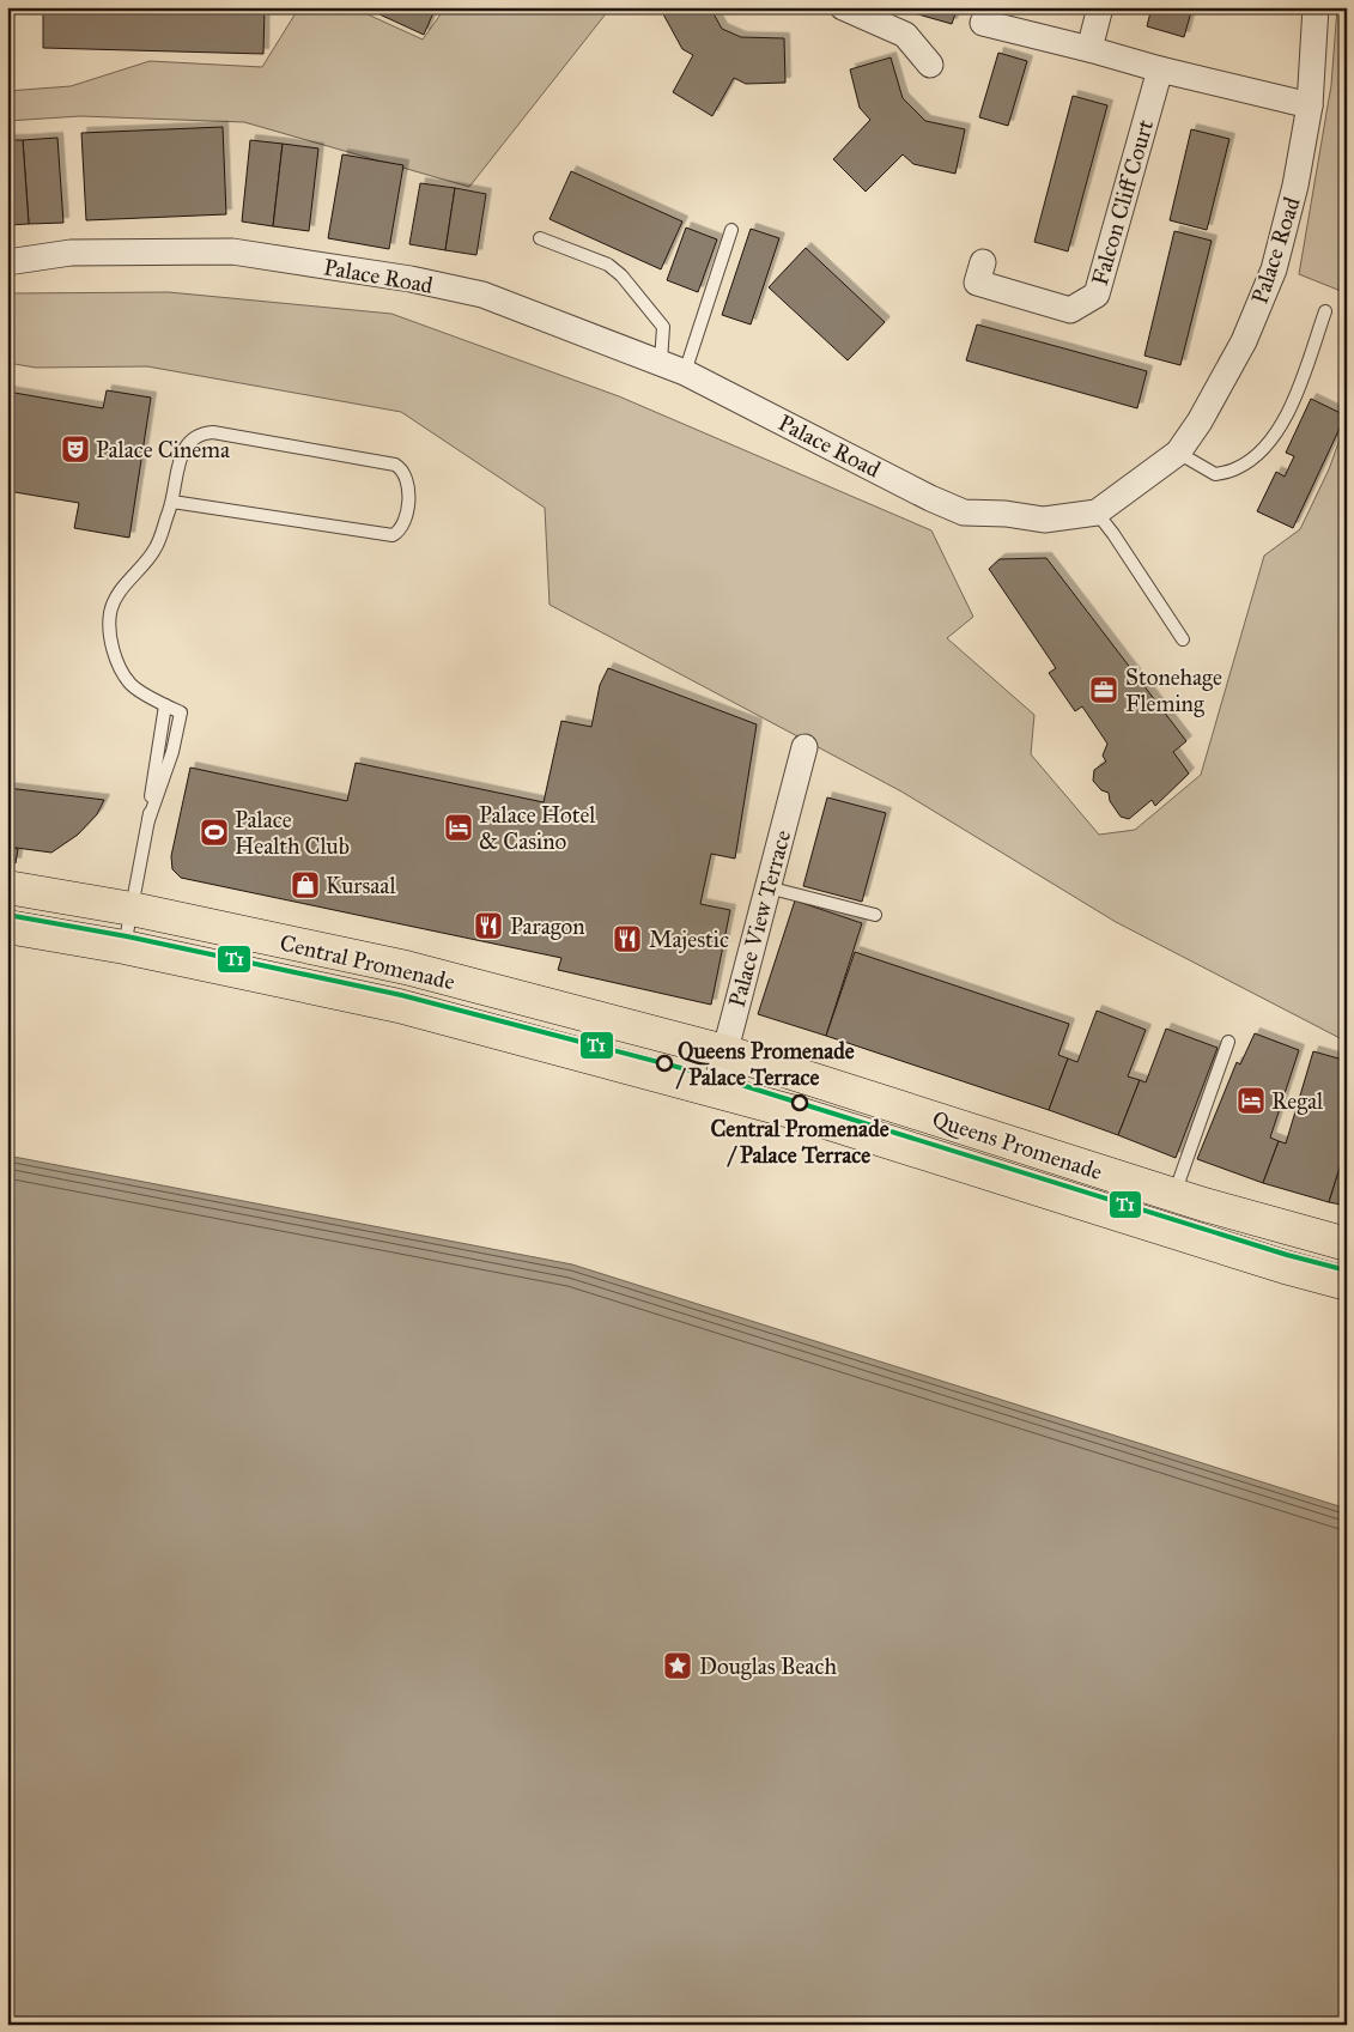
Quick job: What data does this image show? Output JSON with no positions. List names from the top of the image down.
{
  "streets": {
    "main road": ["Central Promenade", "Queens Promenade"],
    "street": ["Falcon Cliff Court", "Palace Road", "Palace View Terrace"]
  },
  "crossings": [
    ["Palace View Terrace", "Central Promenade"],
    ["Palace View Terrace", "Queens Promenade"],
    ["Central Promenade", "Queens Promenade"]
  ],
  "places": {
    "theatre": ["Palace Cinema"],
    "office": ["Stonehage Fleming"],
    "hotel": ["Palace Hotel & Casino", "Regal"],
    "sports": ["Palace Health Club"],
    "shop": ["Kursaal"],
    "restaurant": ["Paragon", "Majestic"],
    "other": ["Queens Promenade / Palace Terrace", "Central Promenade / Palace Terrace"],
    "place": ["Douglas Beach"]
  },
  "lines": ["transit line T1"]
}
